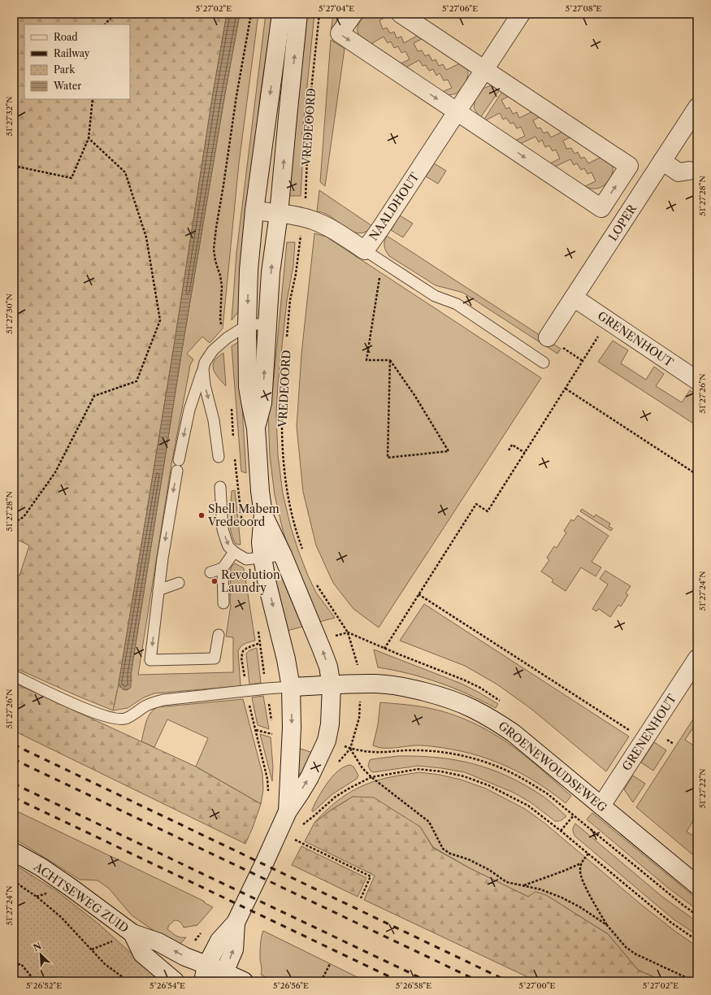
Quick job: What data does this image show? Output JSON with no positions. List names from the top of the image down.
{
  "streets": {
    "street": [
      "VREDEOORD",
      "NAALDHOUT",
      "LOPER",
      "GRENENHOUT",
      "GROENEWOUDSEWEG",
      "ACHTSEWEG ZUID"
    ]
  },
  "crossings": [
    ["VREDEOORD", "NAALDHOUT"],
    ["VREDEOORD", "GROENEWOUDSEWEG"],
    ["LOPER", "GRENENHOUT"],
    ["GRENENHOUT", "GROENEWOUDSEWEG"]
  ],
  "places": ["Shell Mabem Vredeoord", "Revolution Laundry"],
  "legend": [
    "Road",
    "Railway",
    "Park",
    "Water"
  ],
  "north": "top left",
  "coordinates": [
    "5°27'02\"E",
    "5°27'04\"E",
    "5°27'06\"E",
    "5°27'08\"E",
    "51°27'32\"N",
    "51°27'28\"N",
    "51°27'30\"N",
    "51°27'26\"N",
    "51°27'24\"N",
    "51°27'22\"N",
    "5°26'52\"E",
    "5°26'54\"E",
    "5°26'56\"E",
    "5°26'58\"E",
    "5°27'00\"E"
  ]
}
